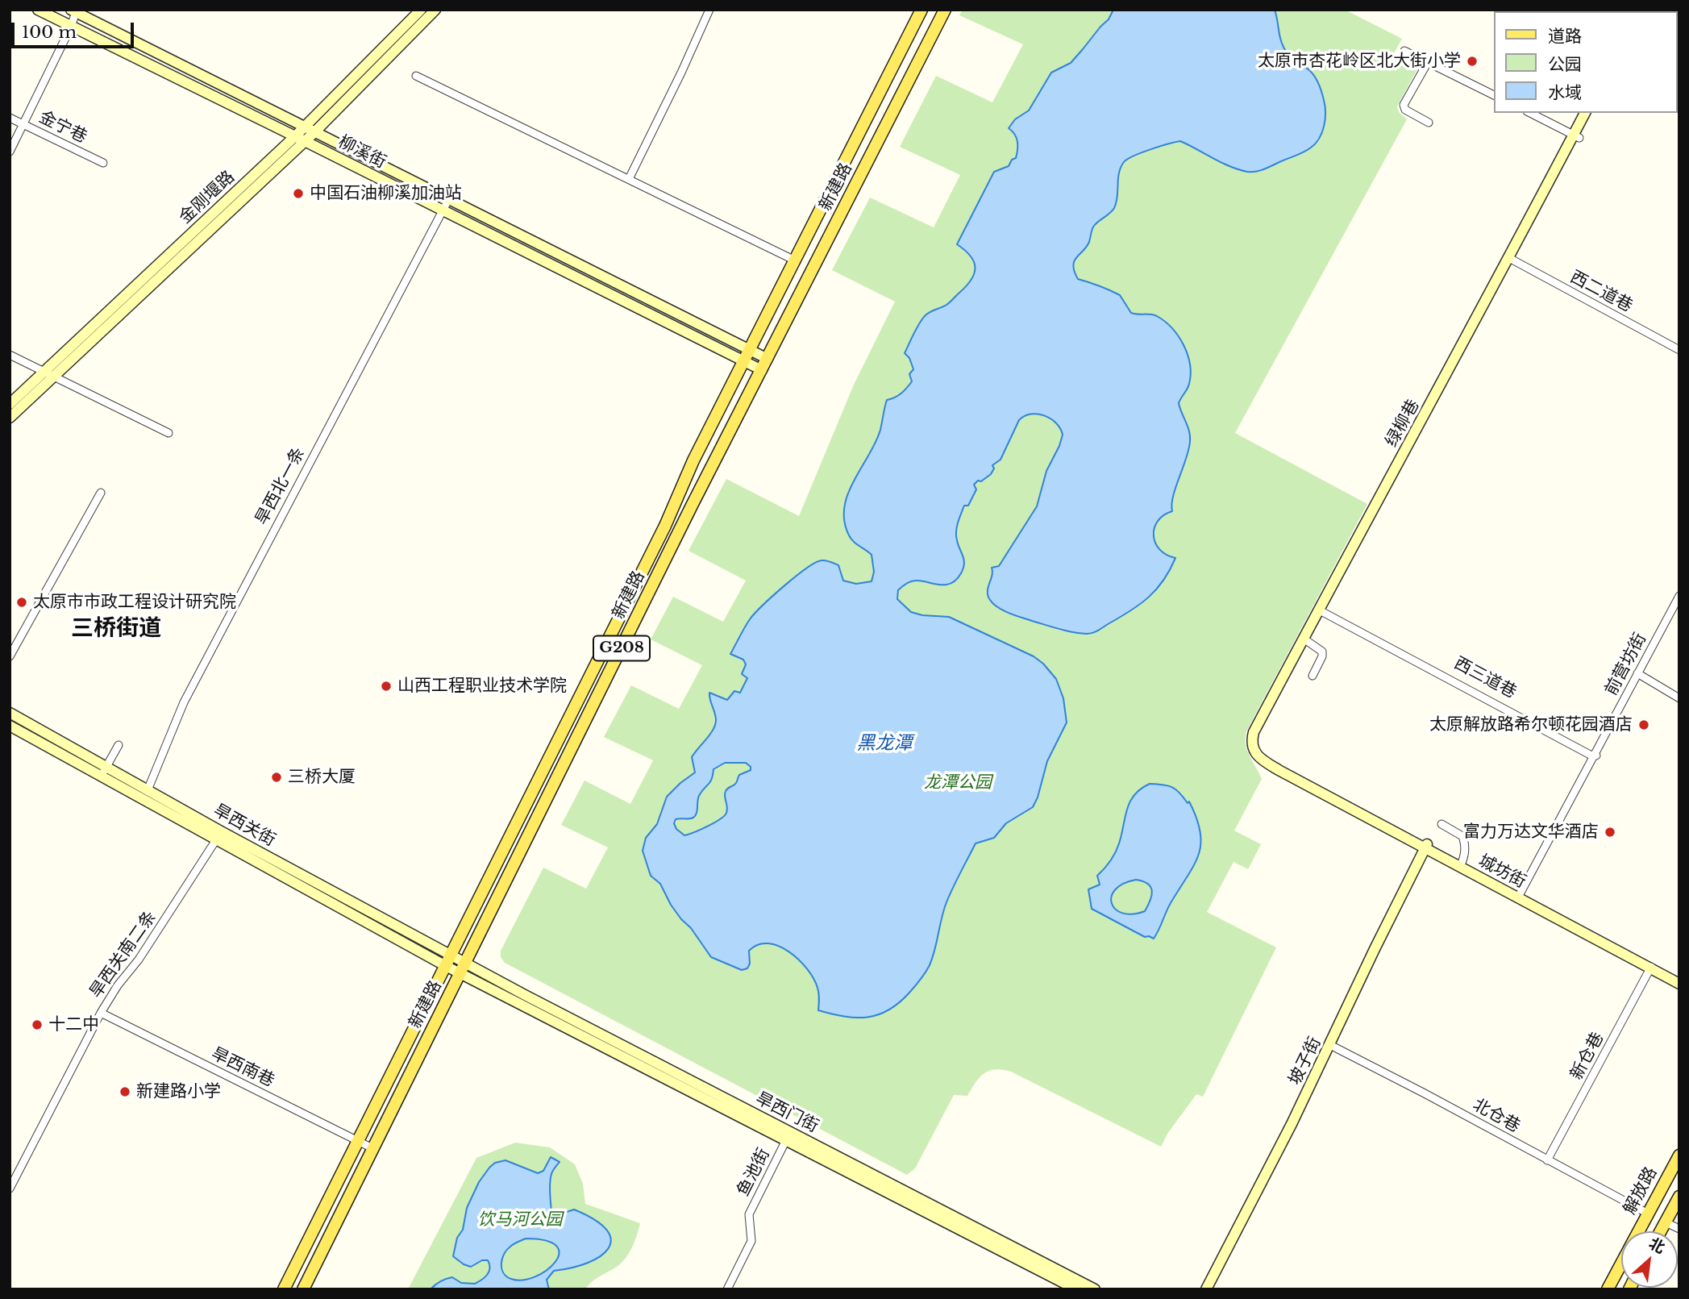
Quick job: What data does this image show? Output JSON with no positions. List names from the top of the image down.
{
  "streets": {
    "main road": ["新建路", "G208", "解放路"],
    "street": [
      "金宁巷",
      "柳溪街",
      "西二道巷",
      "绿柳巷",
      "旱西北一条",
      "前营坊街",
      "西三道巷",
      "旱西关街",
      "城坊街",
      "旱西关南二条",
      "新仓巷",
      "坡子街",
      "旱西南巷",
      "旱西门街",
      "北仓巷",
      "鱼池街"
    ]
  },
  "crossings": [
    ["柳溪街", "新建路"],
    ["柳溪街", "旱西北一条"],
    ["新建路", "旱西关街"],
    ["新建路", "旱西南巷"],
    ["新建路", "旱西门街"],
    ["西二道巷", "绿柳巷"],
    ["绿柳巷", "西三道巷"],
    ["绿柳巷", "城坊街"],
    ["旱西北一条", "旱西关街"],
    ["前营坊街", "西三道巷"],
    ["前营坊街", "城坊街"],
    ["旱西关街", "旱西关南二条"],
    ["旱西关街", "旱西门街"],
    ["城坊街", "新仓巷"],
    ["城坊街", "坡子街"],
    ["旱西关南二条", "旱西南巷"],
    ["新仓巷", "北仓巷"],
    ["坡子街", "北仓巷"],
    ["旱西门街", "鱼池街"],
    ["北仓巷", "解放路"]
  ],
  "districts": ["三桥街道"],
  "water": ["黑龙潭"],
  "parks": ["龙潭公园", "饮马河公园"],
  "places": [
    "太原市杏花岭区北大街小学",
    "中国石油柳溪加油站",
    "太原市市政工程设计研究院",
    "山西工程职业技术学院",
    "太原解放路希尔顿花园酒店",
    "三桥大厦",
    "富力万达文华酒店",
    "十二中",
    "新建路小学"
  ],
  "legend": ["道路", "公园", "水域"],
  "scale_bar": "100 m",
  "north": "top right"
}
